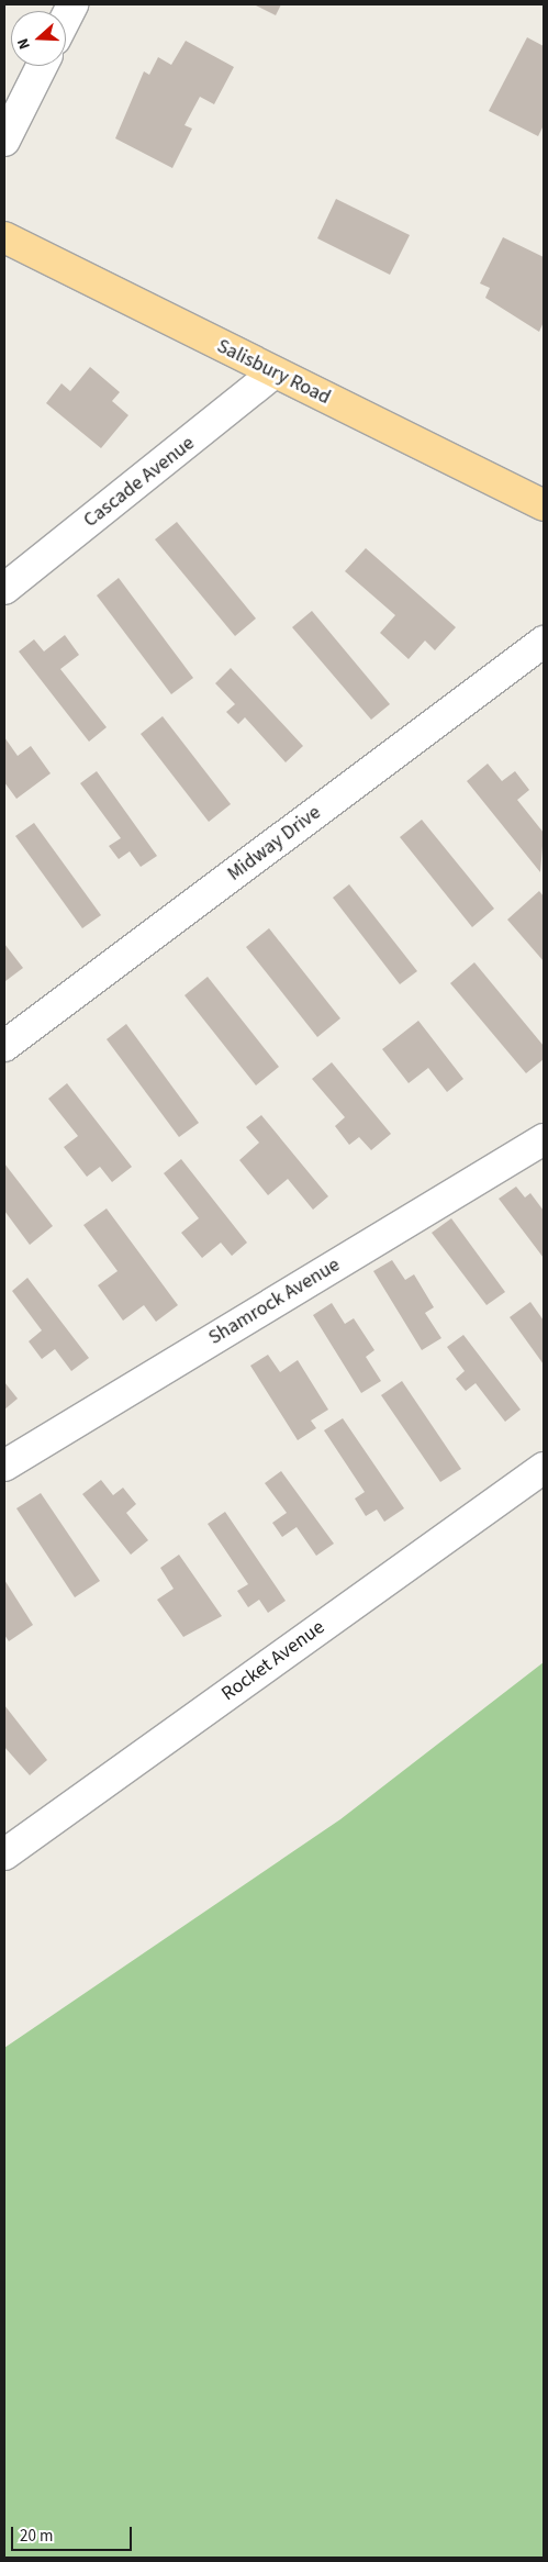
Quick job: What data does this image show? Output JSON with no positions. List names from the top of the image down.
{
  "streets": {
    "main road": ["Salisbury Road"],
    "street": [
      "Cascade Avenue",
      "Midway Drive",
      "Shamrock Avenue",
      "Rocket Avenue"
    ]
  },
  "crossings": [
    ["Salisbury Road", "Cascade Avenue"]
  ],
  "scale_bar": "20 m",
  "north": "left"
}
